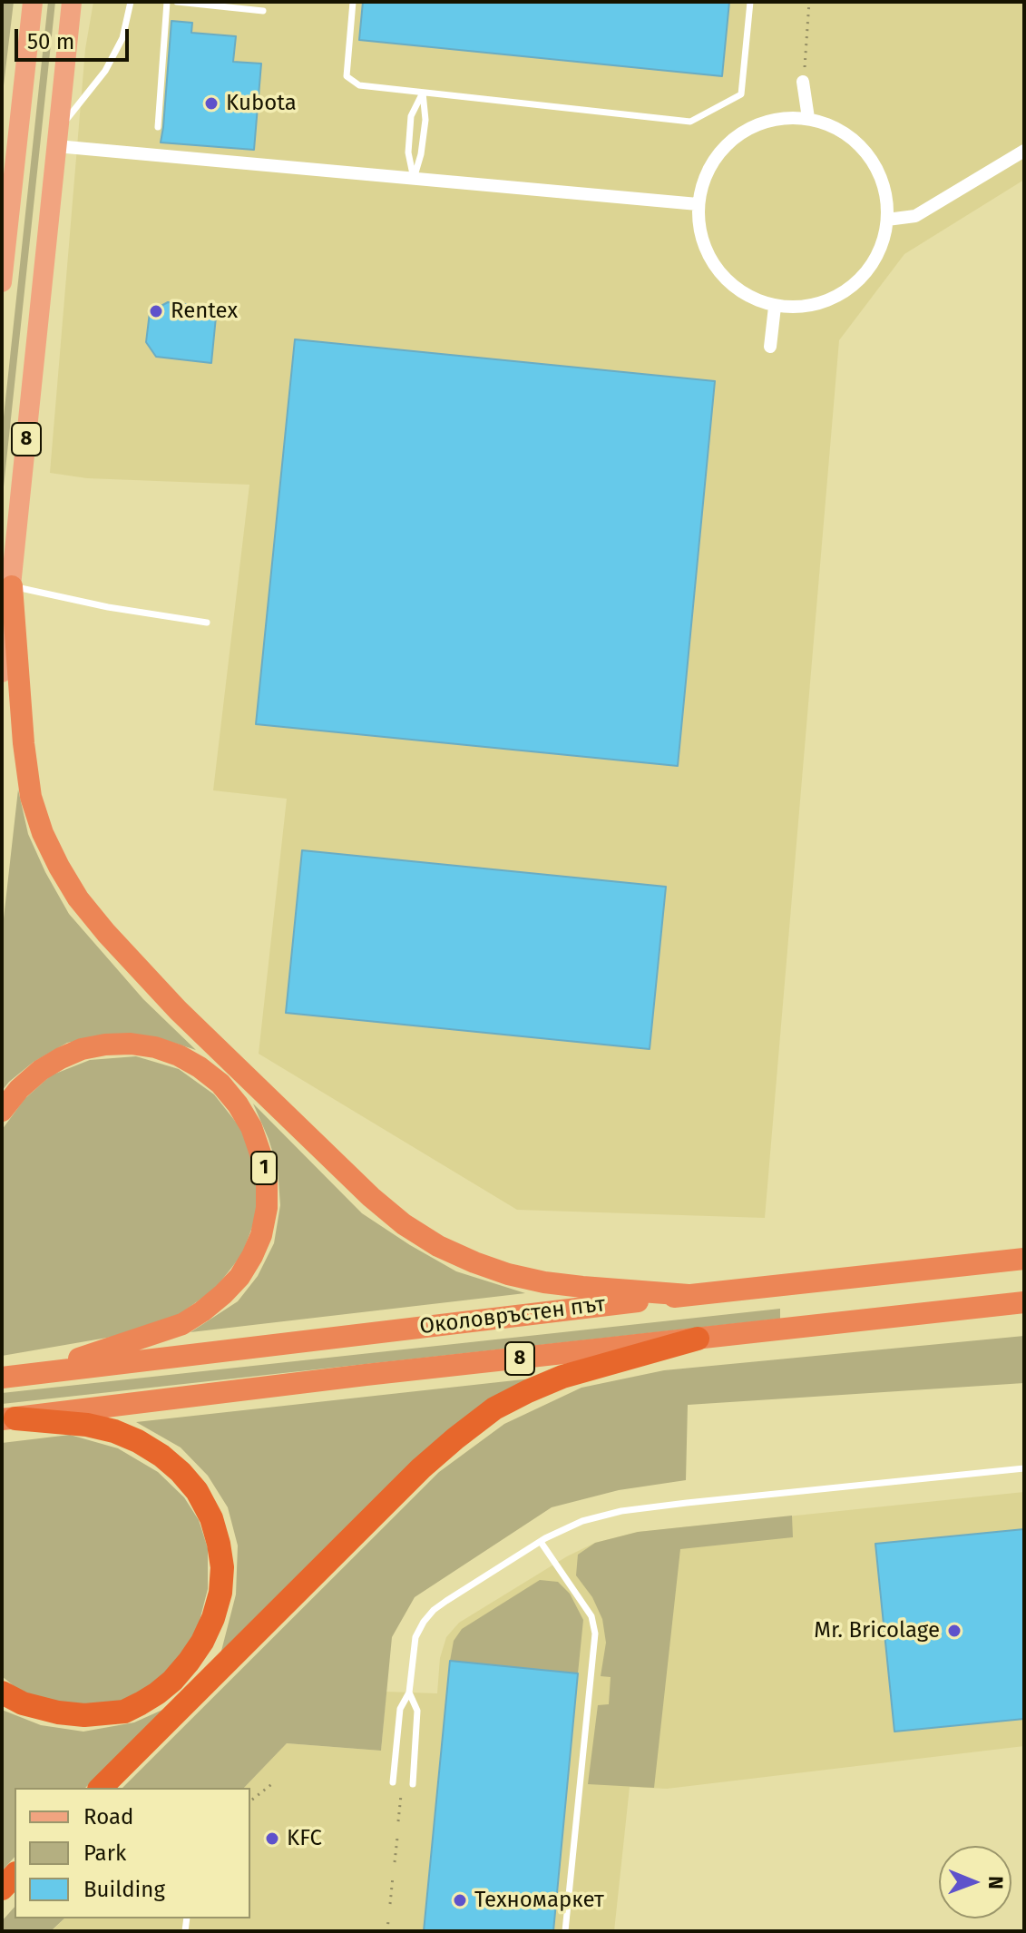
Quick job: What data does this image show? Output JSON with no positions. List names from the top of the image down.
{
  "streets": {
    "highway": ["8", "1", "Околовръстен път"]
  },
  "crossings": [
    ["8", "Околовръстен път"],
    ["1", "Околовръстен път"]
  ],
  "places": [
    "Kubota",
    "Rentex",
    "Mr. Bricolage",
    "KFC",
    "Техномаркет"
  ],
  "legend": ["Road", "Park", "Building"],
  "scale_bar": "50 m",
  "north": "right"
}
